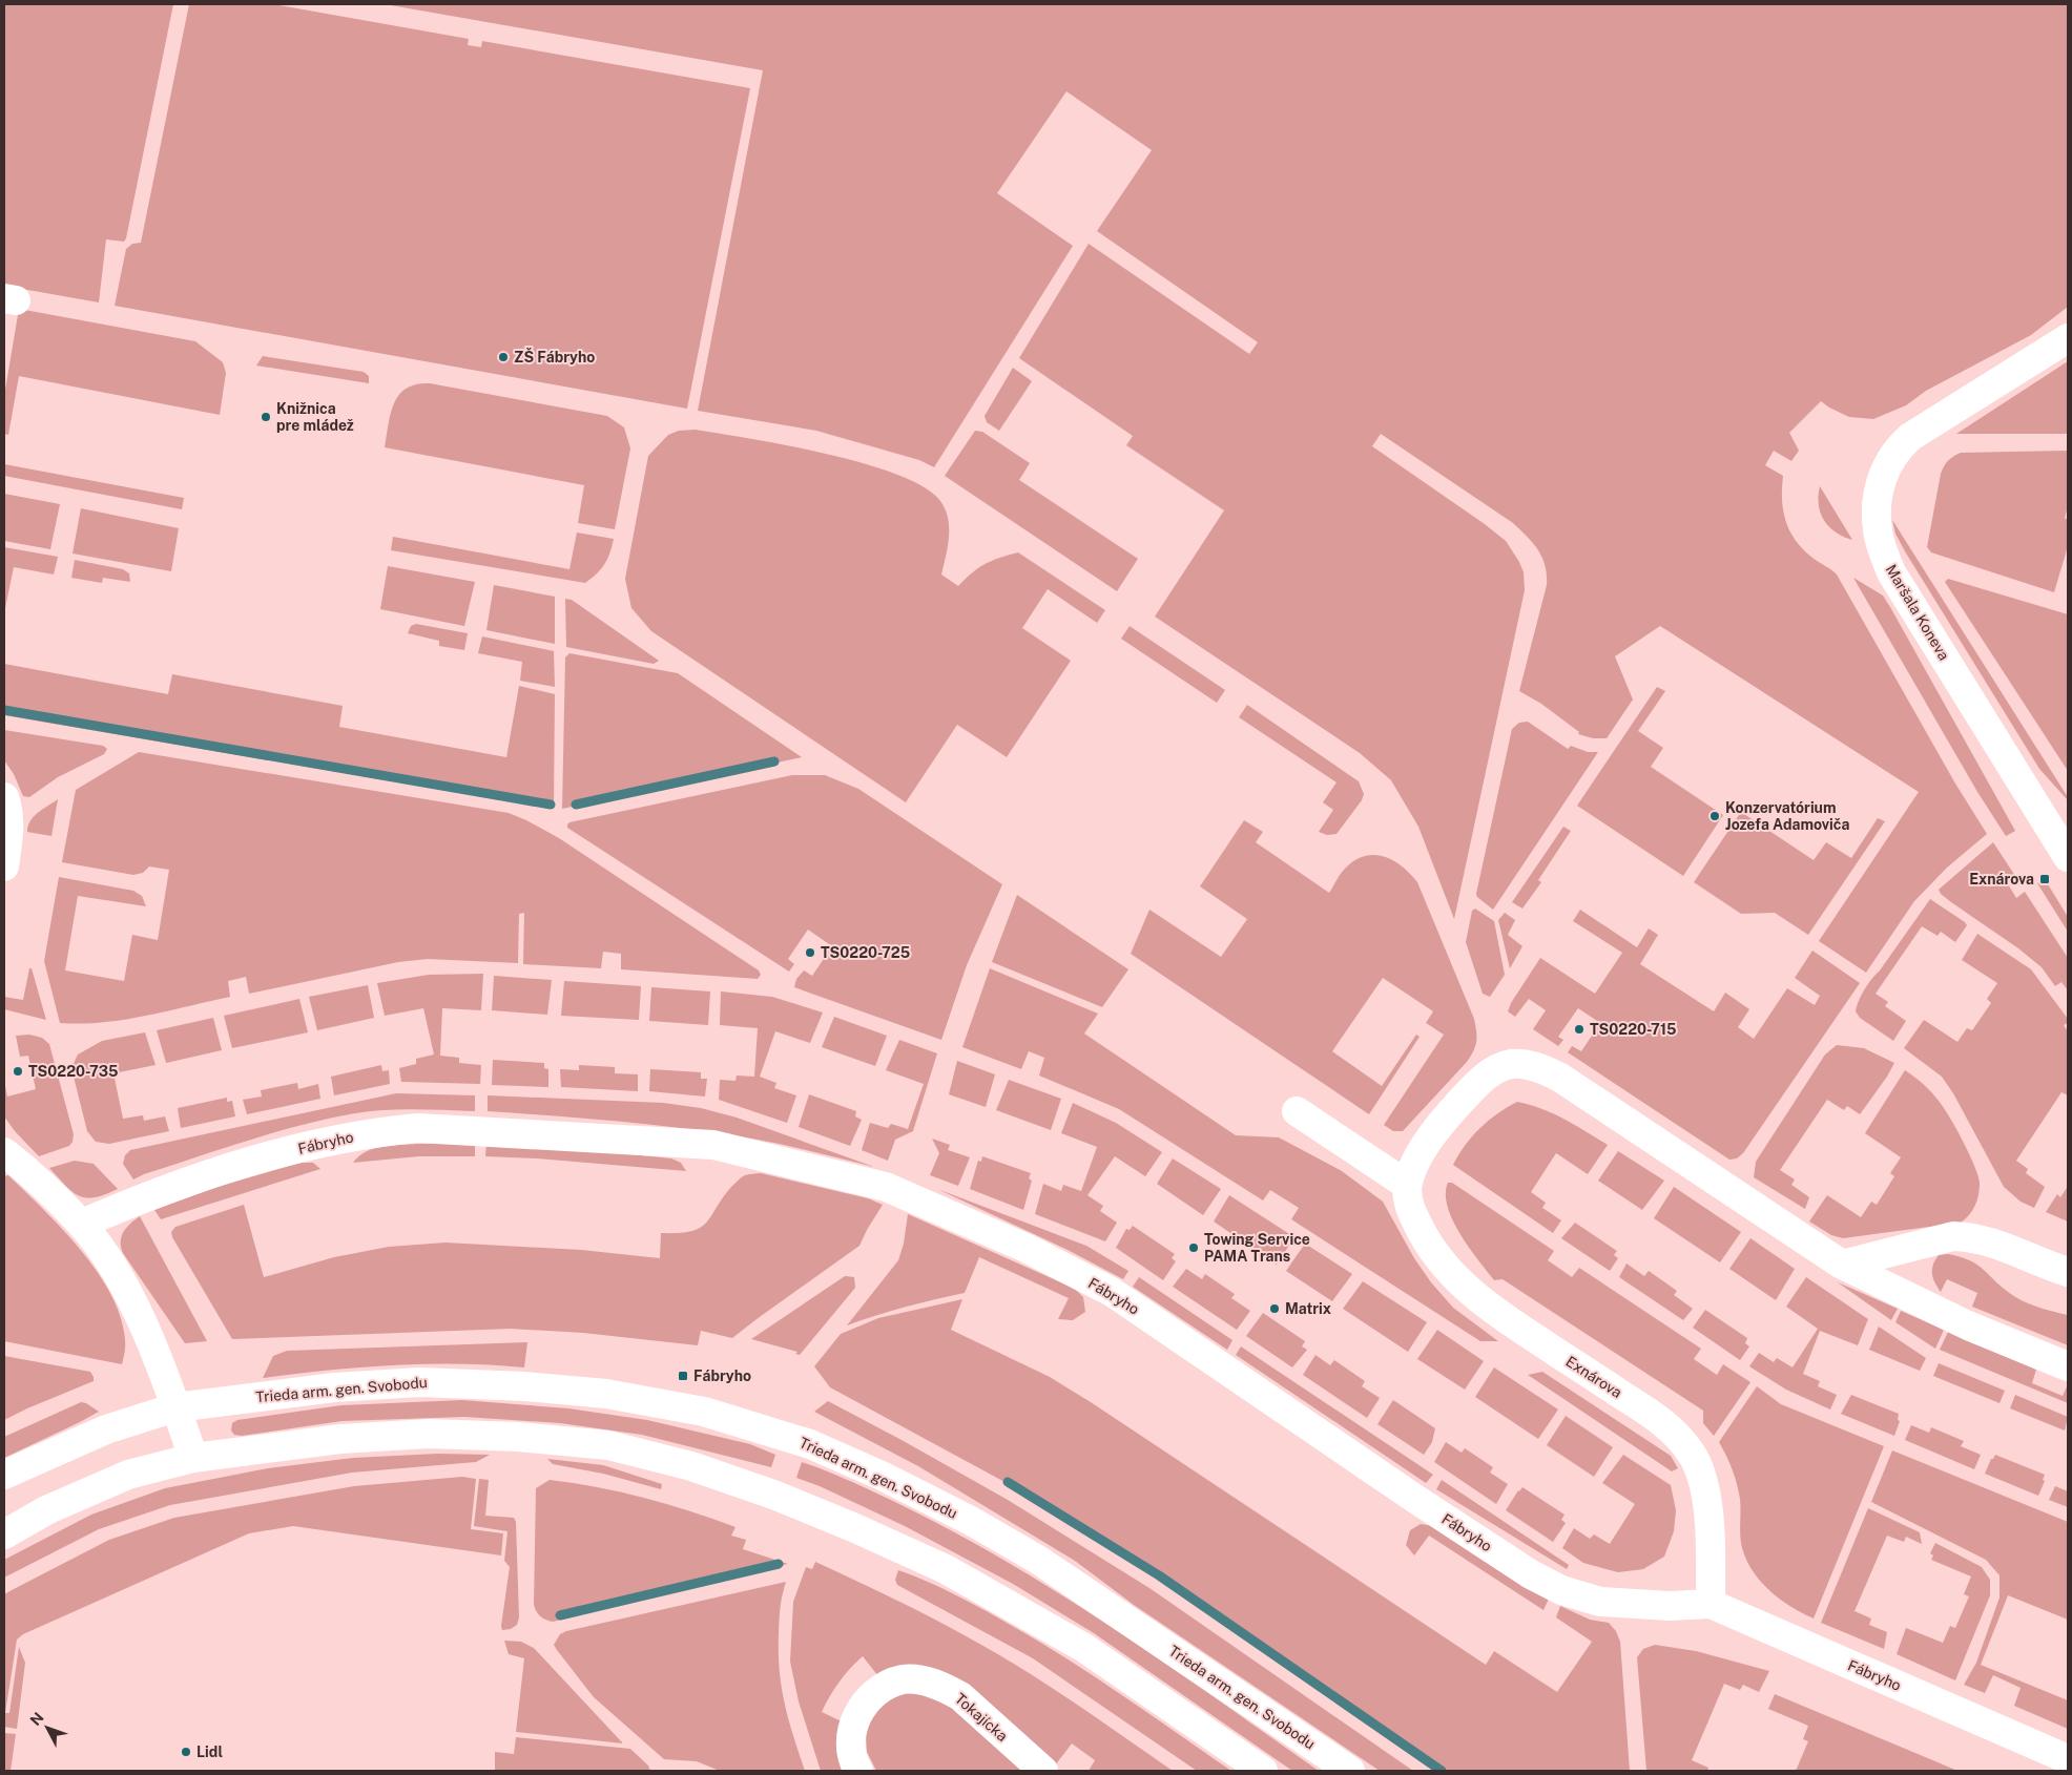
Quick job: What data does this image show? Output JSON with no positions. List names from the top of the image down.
{
  "streets": {
    "street": [
      "Maršala Koneva",
      "Fábryho",
      "Exnárova",
      "Trieda arm. gen. Svobodu",
      "Tokajícka"
    ]
  },
  "crossings": [
    ["Fábryho", "Exnárova"]
  ],
  "places": {
    "other": [
      "ZŠ Fábryho",
      "Knižnica pre mládež",
      "Konzervatórium Jozefa Adamoviča",
      "TS0220-725",
      "TS0220-715",
      "TS0220-735",
      "Towing Service PAMA Trans",
      "Matrix",
      "Lidl"
    ],
    "transit": ["Exnárova", "Fábryho"]
  },
  "north": "top left"
}
